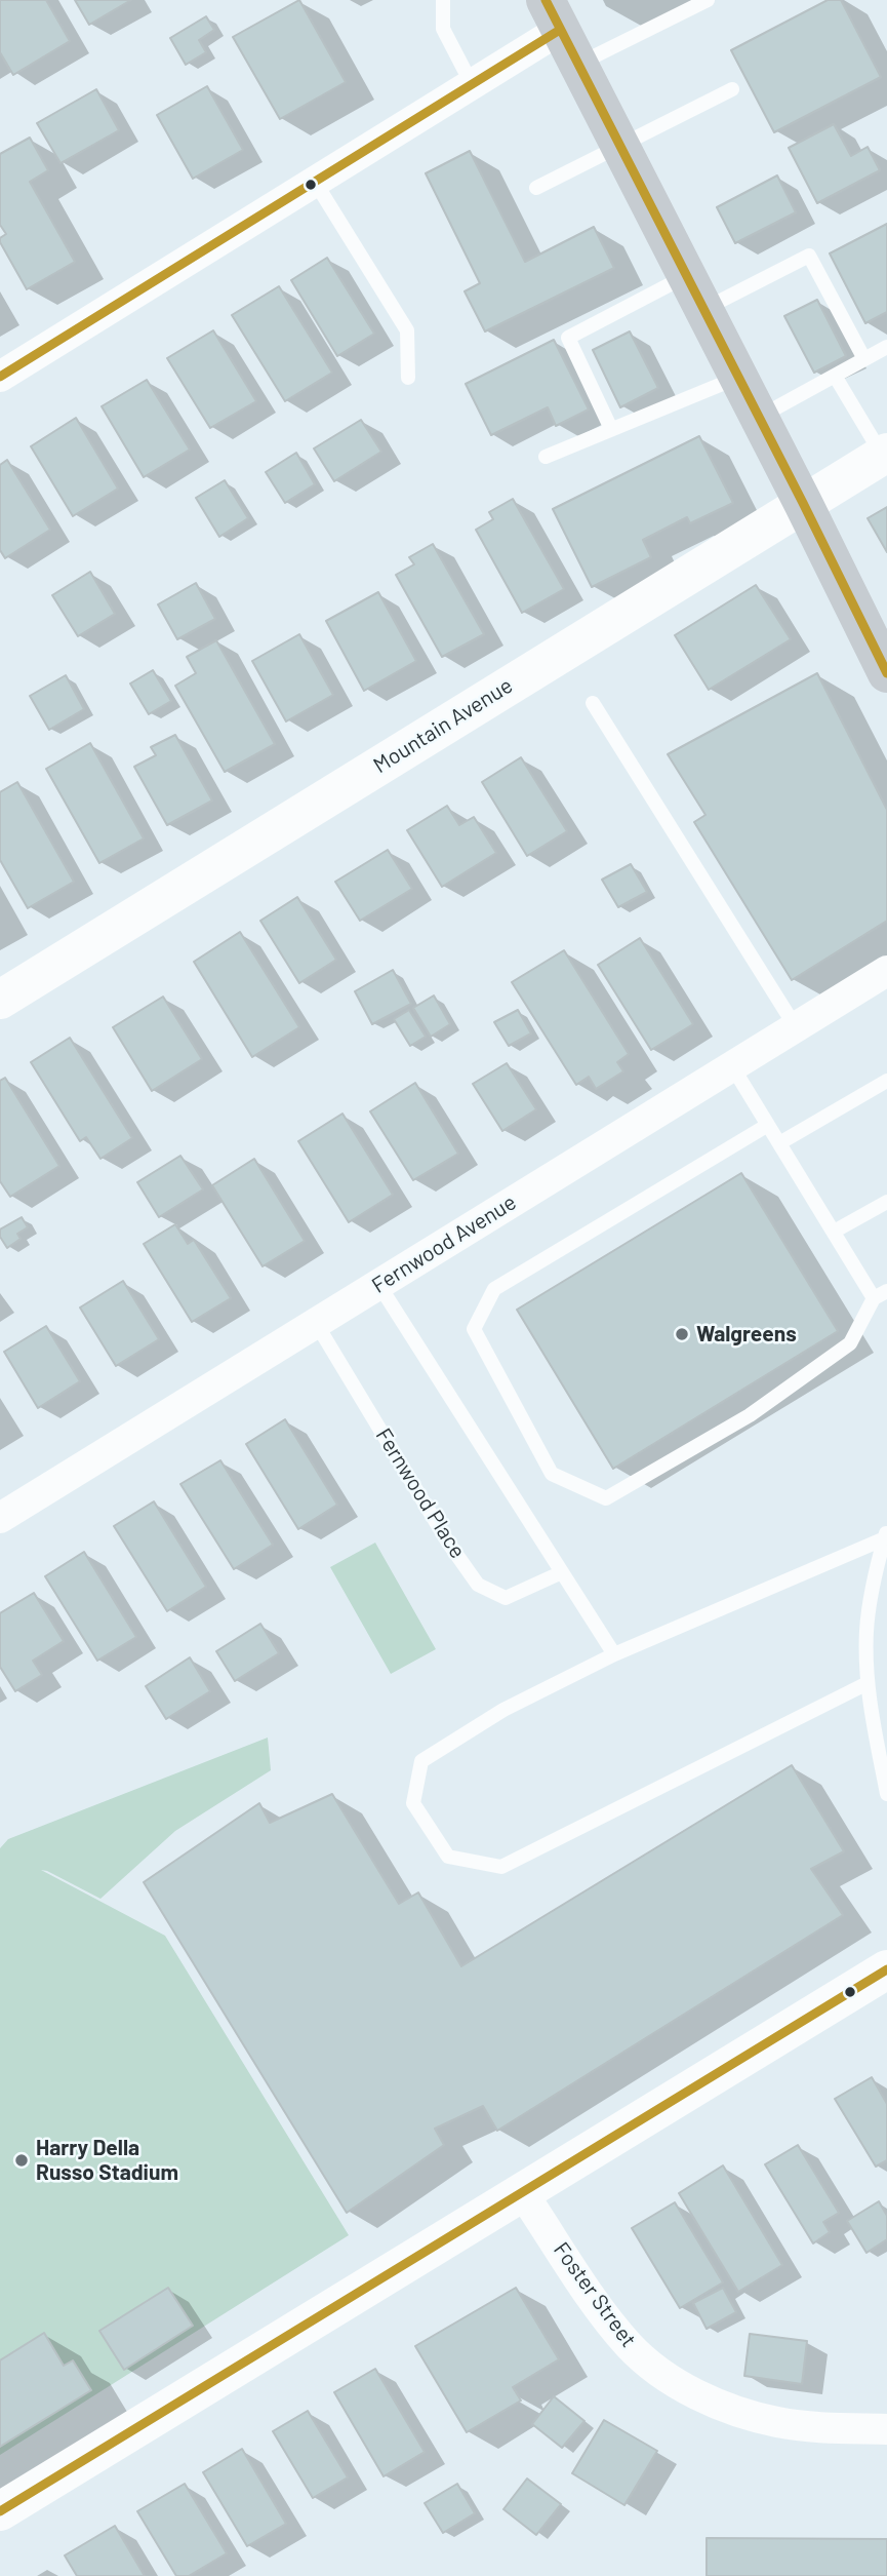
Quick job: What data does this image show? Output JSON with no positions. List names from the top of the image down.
{
  "streets": {
    "main road": ["Mountain Avenue"],
    "street": ["Fernwood Avenue", "Foster Street"],
    "lane": ["Fernwood Place"]
  },
  "crossings": [
    ["Fernwood Avenue", "Fernwood Place"]
  ],
  "places": ["Walgreens", "Harry Della Russo Stadium"]
}
